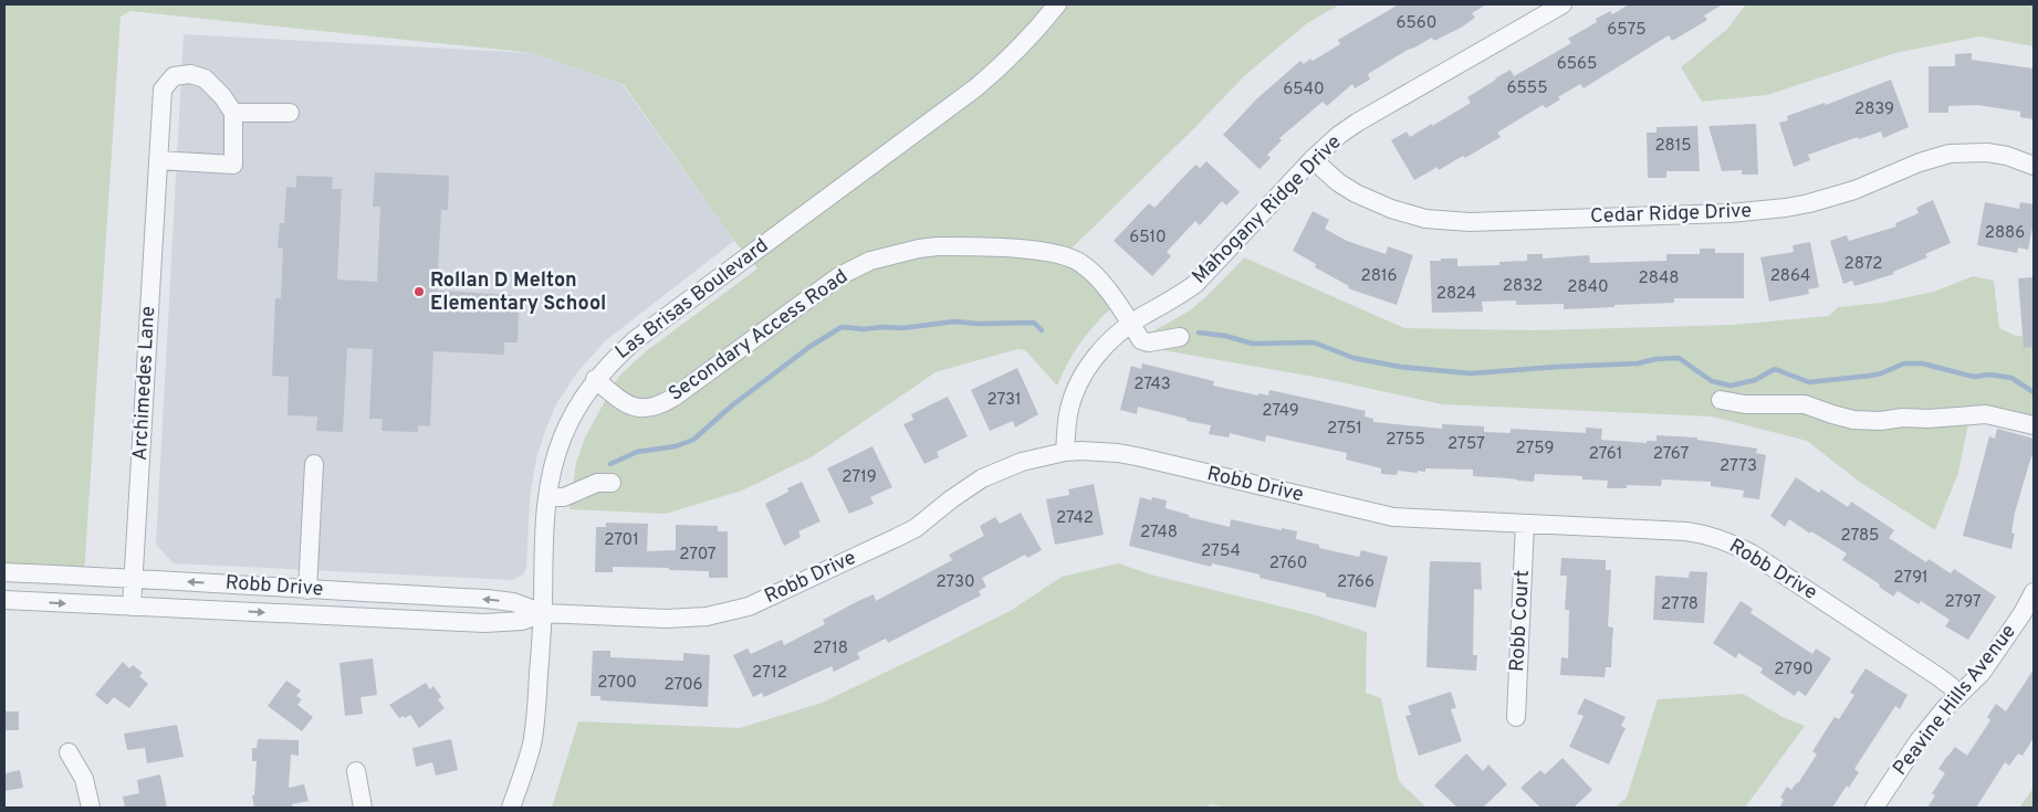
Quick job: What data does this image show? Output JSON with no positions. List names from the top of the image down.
{
  "streets": {
    "street": [
      "Mahogany Ridge Drive",
      "Cedar Ridge Drive",
      "Las Brisas Boulevard",
      "Secondary Access Road",
      "Archimedes Lane",
      "Robb Drive",
      "Robb Court",
      "Peavine Hills Avenue"
    ]
  },
  "crossings": [
    ["Mahogany Ridge Drive", "Cedar Ridge Drive"],
    ["Mahogany Ridge Drive", "Secondary Access Road"],
    ["Mahogany Ridge Drive", "Robb Drive"],
    ["Las Brisas Boulevard", "Secondary Access Road"],
    ["Las Brisas Boulevard", "Robb Drive"],
    ["Archimedes Lane", "Robb Drive"],
    ["Robb Drive", "Robb Court"],
    ["Robb Drive", "Peavine Hills Avenue"]
  ],
  "places": ["Rollan D Melton Elementary School"],
  "house_numbers": [
    "6560",
    "6575",
    "6565",
    "6555",
    "6540",
    "2839",
    "2815",
    "2886",
    "6510",
    "2872",
    "2816",
    "2864",
    "2848",
    "2832",
    "2840",
    "2824",
    "2743",
    "2731",
    "2749",
    "2751",
    "2755",
    "2757",
    "2759",
    "2761",
    "2767",
    "2773",
    "2719",
    "2742",
    "2748",
    "2785",
    "2701",
    "2754",
    "2707",
    "2760",
    "2791",
    "2730",
    "2766",
    "2797",
    "2778",
    "2718",
    "2790",
    "2712",
    "2700",
    "2706"
  ]
}
